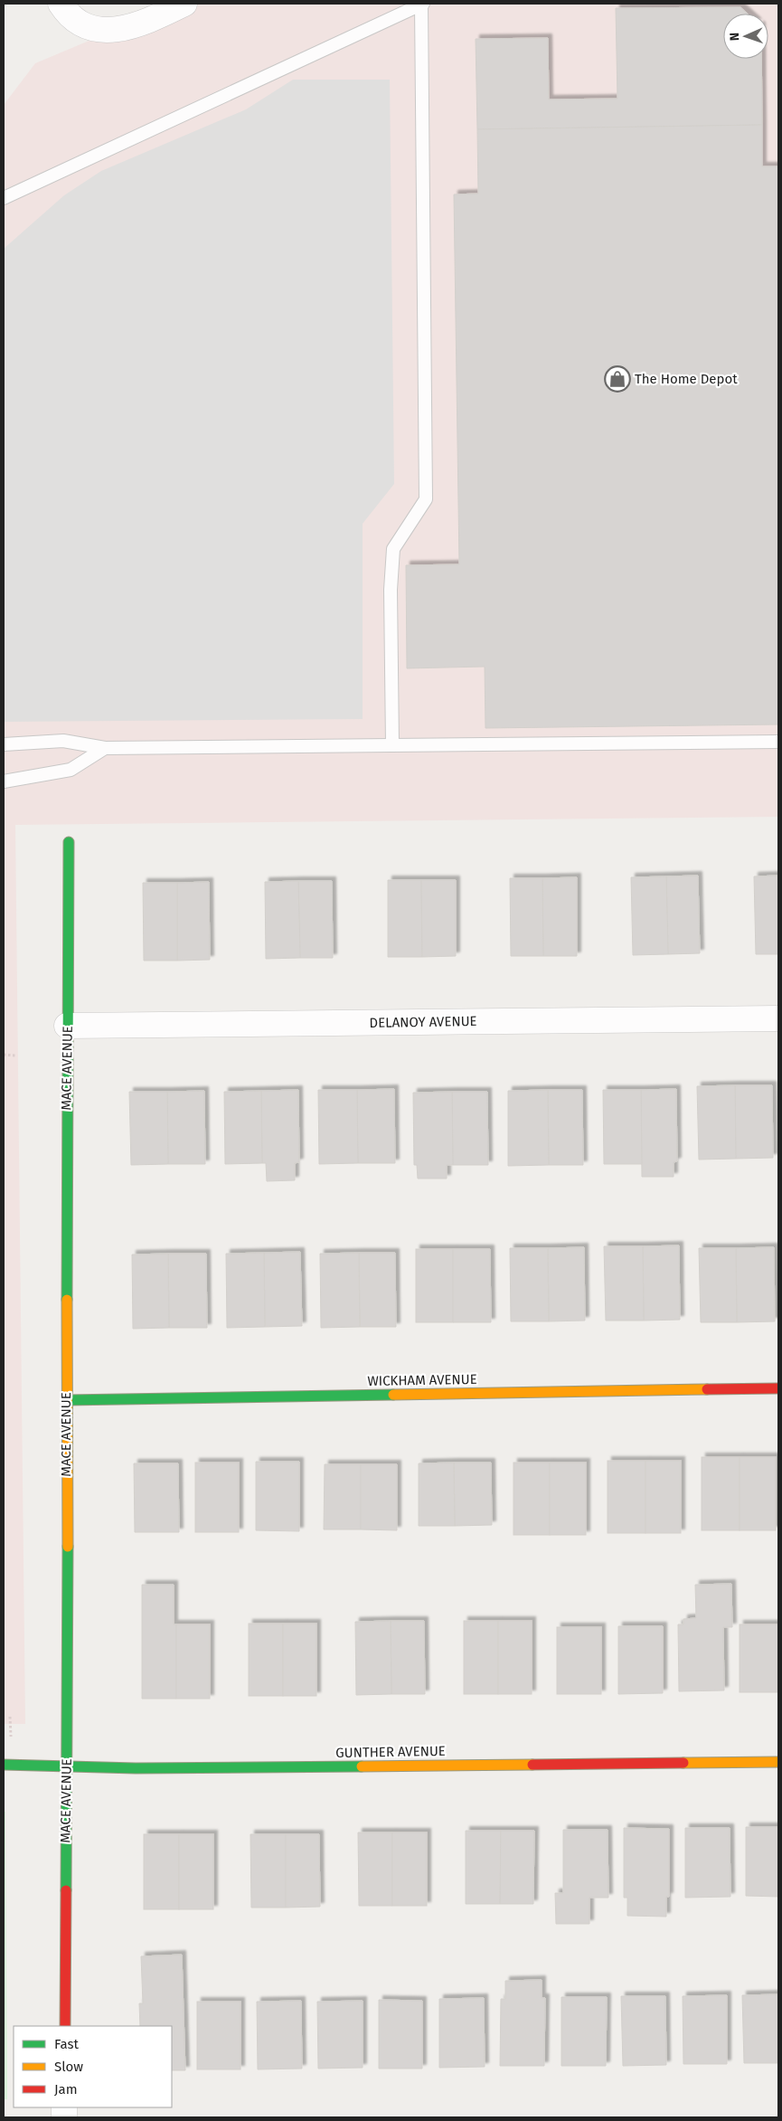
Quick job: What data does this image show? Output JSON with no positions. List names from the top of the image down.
{
  "streets": {
    "street": [
      "DELANOY AVENUE",
      "MACE AVENUE",
      "WICKHAM AVENUE",
      "GUNTHER AVENUE"
    ]
  },
  "crossings": [
    ["DELANOY AVENUE", "MACE AVENUE"],
    ["MACE AVENUE", "WICKHAM AVENUE"],
    ["MACE AVENUE", "GUNTHER AVENUE"]
  ],
  "places": {
    "shop": ["The Home Depot"]
  },
  "legend": ["Fast", "Slow", "Jam"],
  "north": "left"
}
